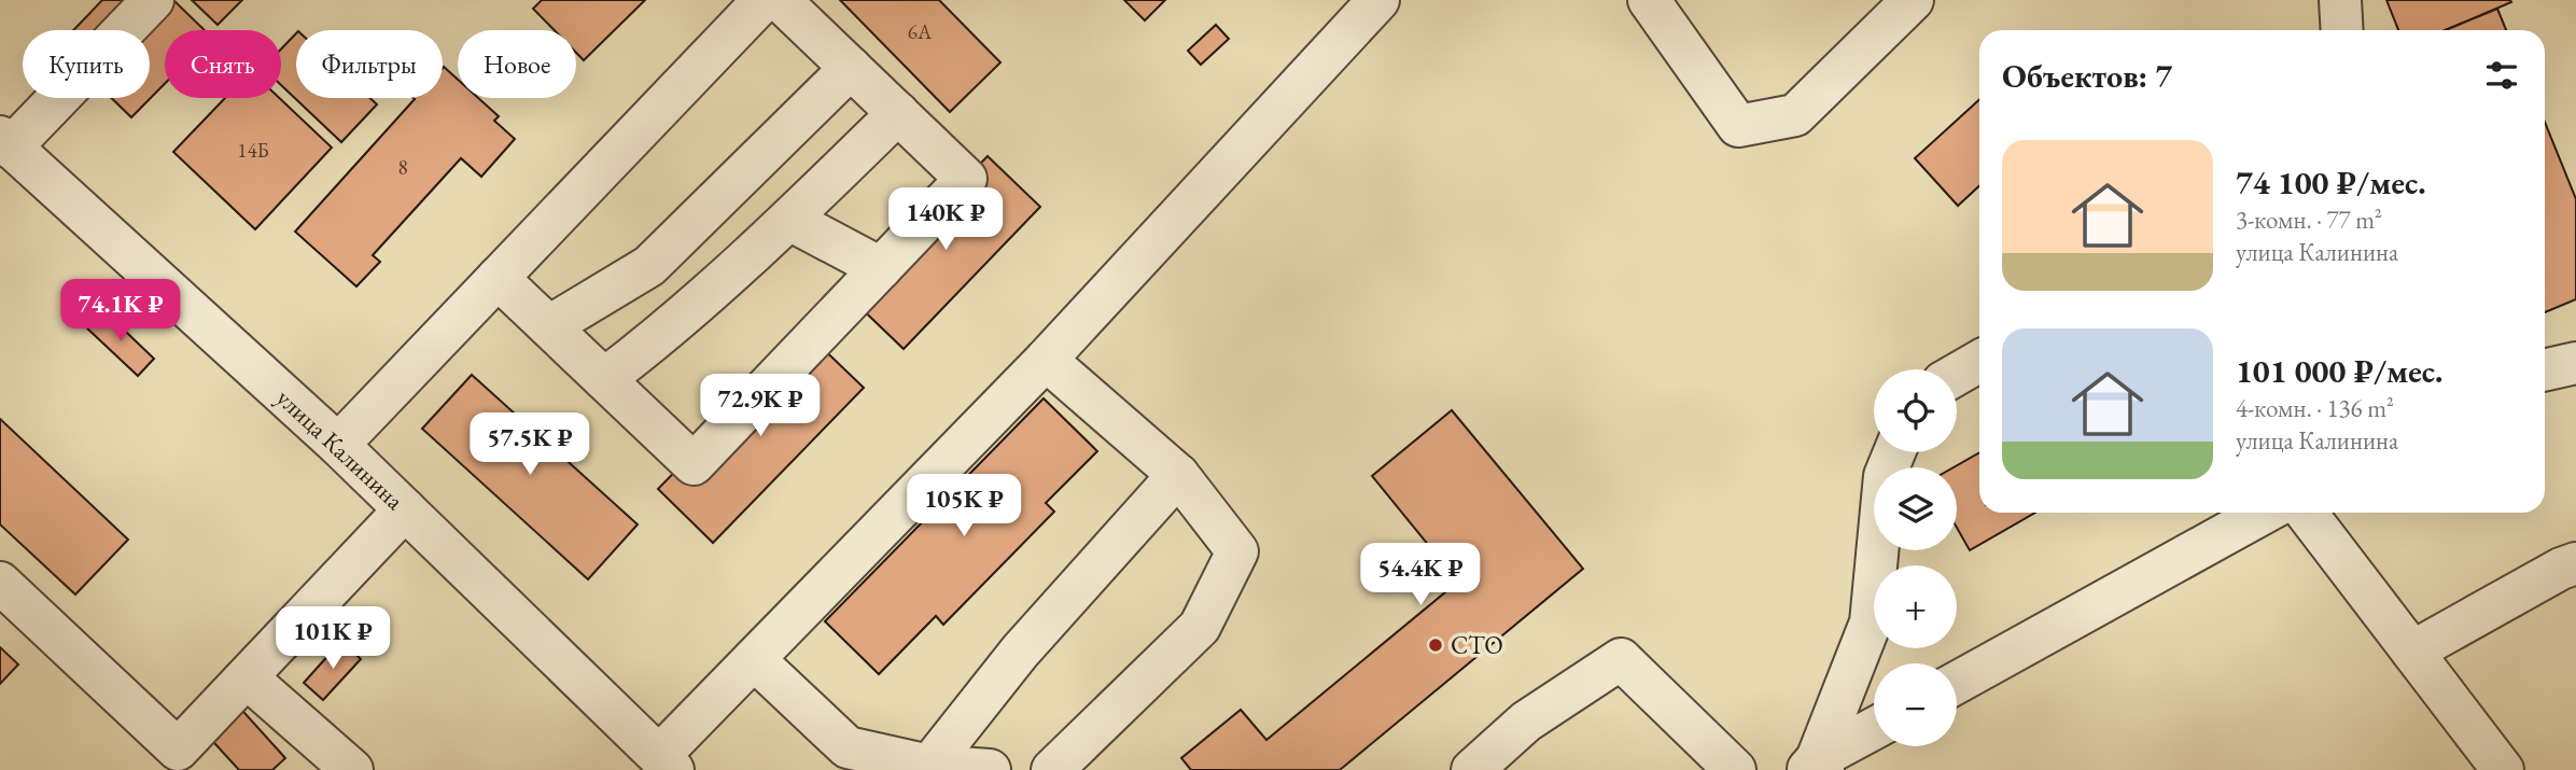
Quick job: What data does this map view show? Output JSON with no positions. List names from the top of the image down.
{
  "streets": {
    "street": ["улица Калинина"]
  },
  "places": ["СТО"],
  "house_numbers": ["6А", "14Б", "8"],
  "page": {
    "chip": [
      "Купить",
      "Снять",
      "Фильтры",
      "Новое"
    ],
    "heading": "Объектов: 7",
    "list": [
      {
        "name": "74 100 ₽/мес.",
        "note": "3-комн. · 77 m² · улица Калинина"
      },
      {
        "name": "101 000 ₽/мес.",
        "note": "4-комн. · 136 m² · улица Калинина"
      }
    ],
    "price": [
      "140K ₽",
      "74.1K ₽",
      "72.9K ₽",
      "57.5K ₽",
      "105K ₽",
      "54.4K ₽",
      "101K ₽"
    ],
    "map_buttons": ["+", "−"]
  }
}
